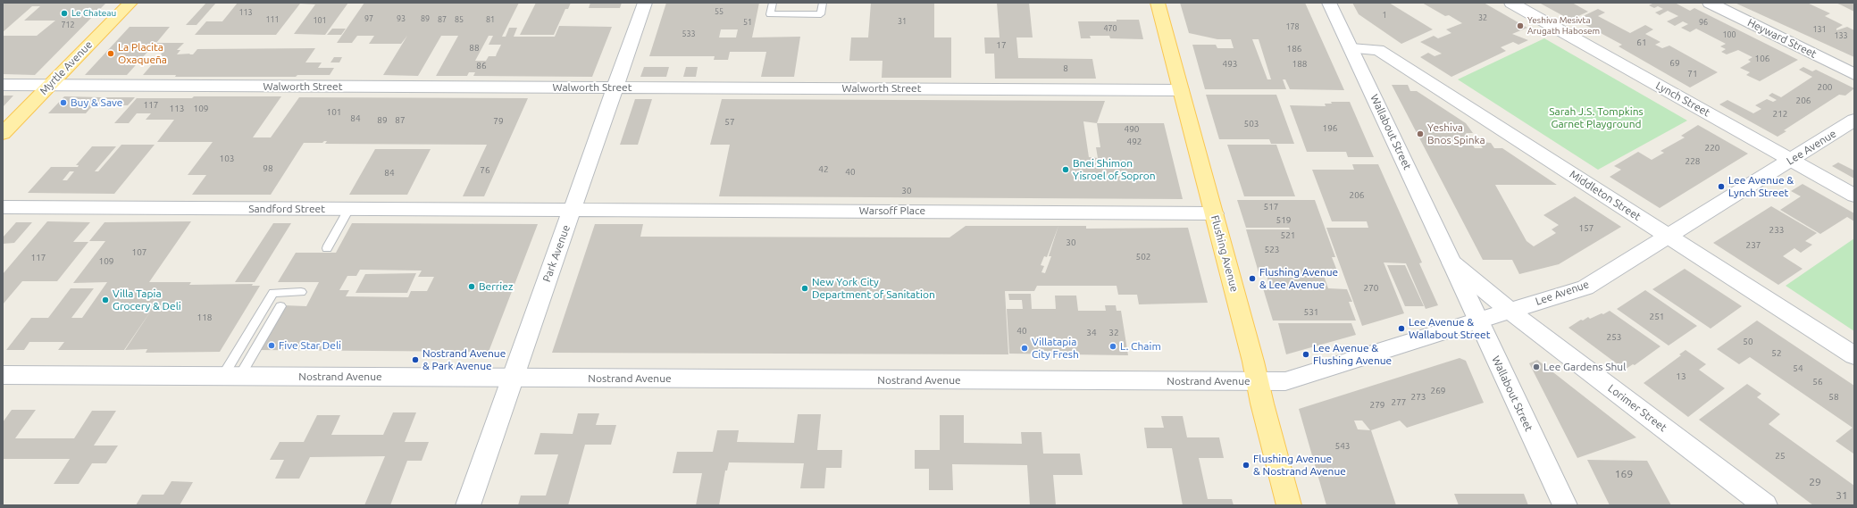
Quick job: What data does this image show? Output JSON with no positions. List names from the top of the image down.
{
  "streets": {
    "main road": ["Myrtle Avenue", "Flushing Avenue"],
    "street": [
      "Heyward Street",
      "Walworth Street",
      "Lynch Street",
      "Wallabout Street",
      "Lee Avenue",
      "Middleton Street",
      "Sandford Street",
      "Warsoff Place",
      "Park Avenue",
      "Nostrand Avenue",
      "Lorimer Street"
    ]
  },
  "crossings": [
    ["Myrtle Avenue", "Walworth Street"],
    ["Walworth Street", "Park Avenue"],
    ["Walworth Street", "Flushing Avenue"],
    ["Lynch Street", "Lee Avenue"],
    ["Wallabout Street", "Lee Avenue"],
    ["Wallabout Street", "Middleton Street"],
    ["Wallabout Street", "Lorimer Street"],
    ["Lee Avenue", "Middleton Street"],
    ["Lee Avenue", "Flushing Avenue"],
    ["Lee Avenue", "Nostrand Avenue"],
    ["Lee Avenue", "Lorimer Street"],
    ["Sandford Street", "Warsoff Place"],
    ["Sandford Street", "Park Avenue"],
    ["Warsoff Place", "Park Avenue"],
    ["Warsoff Place", "Flushing Avenue"],
    ["Park Avenue", "Nostrand Avenue"],
    ["Flushing Avenue", "Nostrand Avenue"]
  ],
  "parks": ["Sarah J.S. Tompkins Garnet Playground"],
  "places": [
    "Le Chateau",
    "Yeshiva Mesivta Arugath Habosem",
    "La Placita Oxaqueña",
    "Buy & Save",
    "Yeshiva Bnos Spinka",
    "Bnei Shimon Yisroel of Sopron",
    "Lee Avenue & Lynch Street",
    "Flushing Avenue & Lee Avenue",
    "Berriez",
    "New York City Department of Sanitation",
    "Villa Tapia Grocery & Deli",
    "Lee Avenue & Wallabout Street",
    "Five Star Deli",
    "L. Chaim",
    "Villatapia City Fresh",
    "Lee Avenue & Flushing Avenue",
    "Nostrand Avenue & Park Avenue",
    "Lee Gardens Shul",
    "Flushing Avenue & Nostrand Avenue"
  ],
  "house_numbers": [
    "55",
    "113",
    "1",
    "32",
    "97",
    "93",
    "89",
    "111",
    "87",
    "85",
    "81",
    "101",
    "31",
    "51",
    "96",
    "712",
    "178",
    "470",
    "131",
    "533",
    "100",
    "133",
    "61",
    "17",
    "88",
    "186",
    "106",
    "69",
    "493",
    "188",
    "86",
    "8",
    "71",
    "200",
    "206",
    "117",
    "113",
    "109",
    "101",
    "212",
    "84",
    "89",
    "87",
    "79",
    "57",
    "503",
    "196",
    "490",
    "492",
    "220",
    "103",
    "228",
    "98",
    "42",
    "76",
    "40",
    "84",
    "30",
    "206",
    "517",
    "519",
    "157",
    "233",
    "521",
    "30",
    "237",
    "523",
    "107",
    "502",
    "117",
    "109",
    "270",
    "531",
    "251",
    "118",
    "40",
    "34",
    "32",
    "253",
    "50",
    "52",
    "54",
    "13",
    "56",
    "269",
    "273",
    "58",
    "277",
    "279",
    "543",
    "25",
    "169",
    "29",
    "31"
  ]
}
